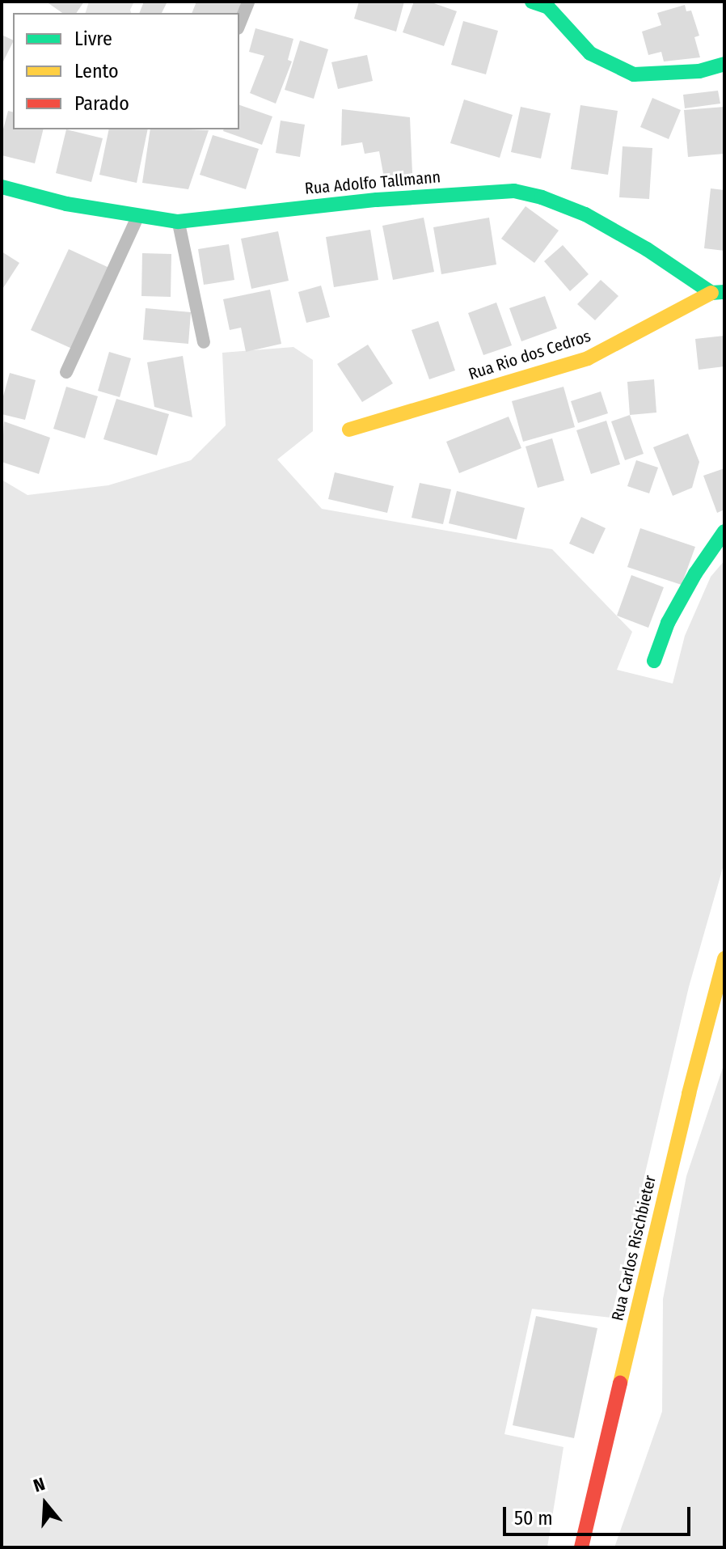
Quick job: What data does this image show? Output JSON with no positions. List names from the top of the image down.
{
  "streets": {
    "street": ["Rua Adolfo Tallmann", "Rua Rio dos Cedros", "Rua Carlos Rischbieter"]
  },
  "crossings": [
    ["Rua Adolfo Tallmann", "Rua Rio dos Cedros"]
  ],
  "legend": ["Livre", "Lento", "Parado"],
  "scale_bar": "50 m",
  "north": "top"
}
